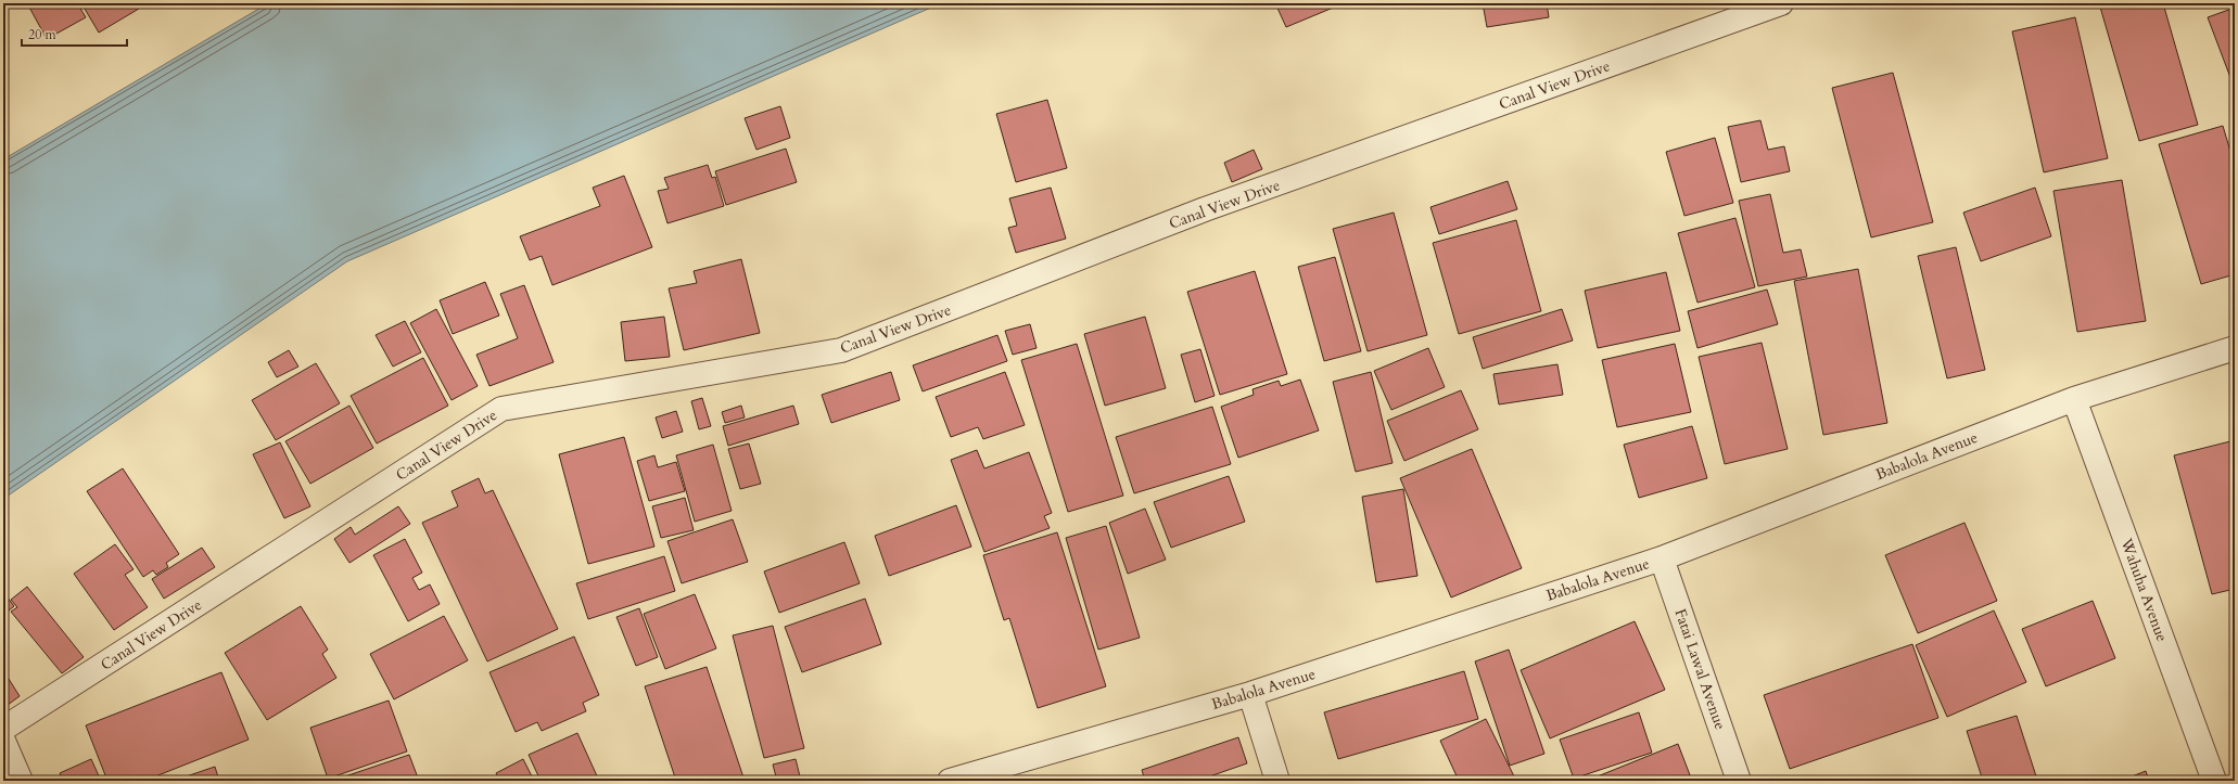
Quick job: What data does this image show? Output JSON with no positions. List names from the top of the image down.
{
  "streets": {
    "street": [
      "Canal View Drive",
      "Babalola Avenue",
      "Wahuha Avenue",
      "Fatai Lawal Avenue"
    ]
  },
  "crossings": [
    ["Babalola Avenue", "Wahuha Avenue"],
    ["Babalola Avenue", "Fatai Lawal Avenue"]
  ],
  "scale_bar": "20 m"
}
